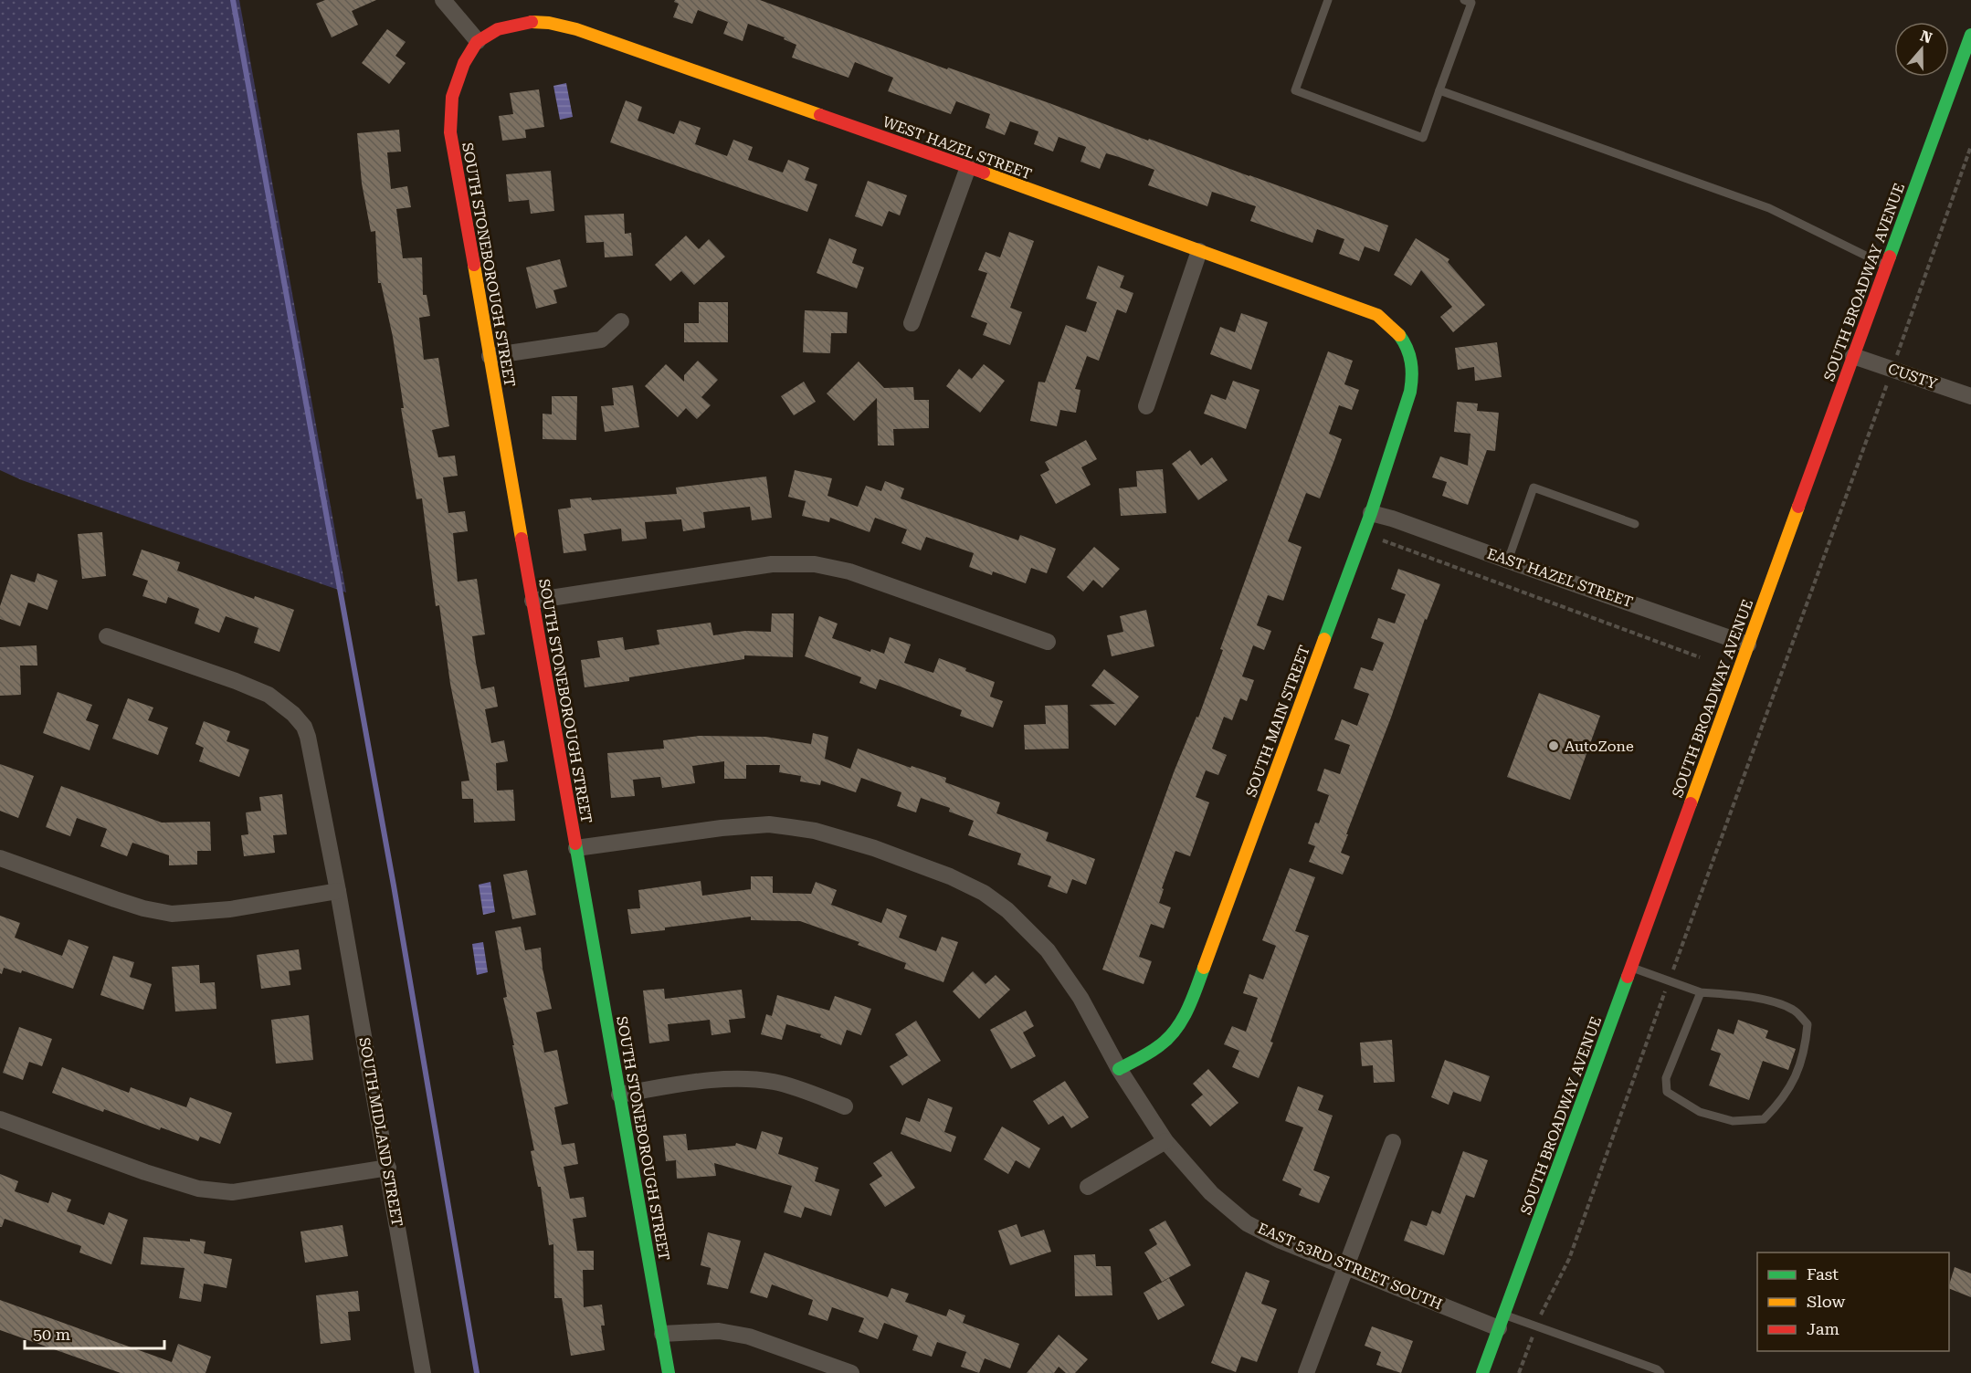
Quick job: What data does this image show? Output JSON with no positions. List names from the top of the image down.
{
  "streets": {
    "street": [
      "WEST HAZEL STREET",
      "SOUTH STONEBOROUGH STREET",
      "SOUTH BROADWAY AVENUE",
      "CUSTY",
      "EAST HAZEL STREET",
      "SOUTH MAIN STREET",
      "SOUTH MIDLAND STREET",
      "EAST 53RD STREET SOUTH"
    ]
  },
  "crossings": [
    ["WEST HAZEL STREET", "SOUTH STONEBOROUGH STREET"],
    ["WEST HAZEL STREET", "SOUTH MAIN STREET"],
    ["SOUTH STONEBOROUGH STREET", "EAST 53RD STREET SOUTH"],
    ["SOUTH BROADWAY AVENUE", "CUSTY"],
    ["SOUTH BROADWAY AVENUE", "EAST HAZEL STREET"],
    ["SOUTH BROADWAY AVENUE", "EAST 53RD STREET SOUTH"],
    ["EAST HAZEL STREET", "SOUTH MAIN STREET"],
    ["SOUTH MAIN STREET", "EAST 53RD STREET SOUTH"]
  ],
  "places": ["AutoZone"],
  "legend": ["Fast", "Slow", "Jam"],
  "scale_bar": "50 m",
  "north": "top"
}
